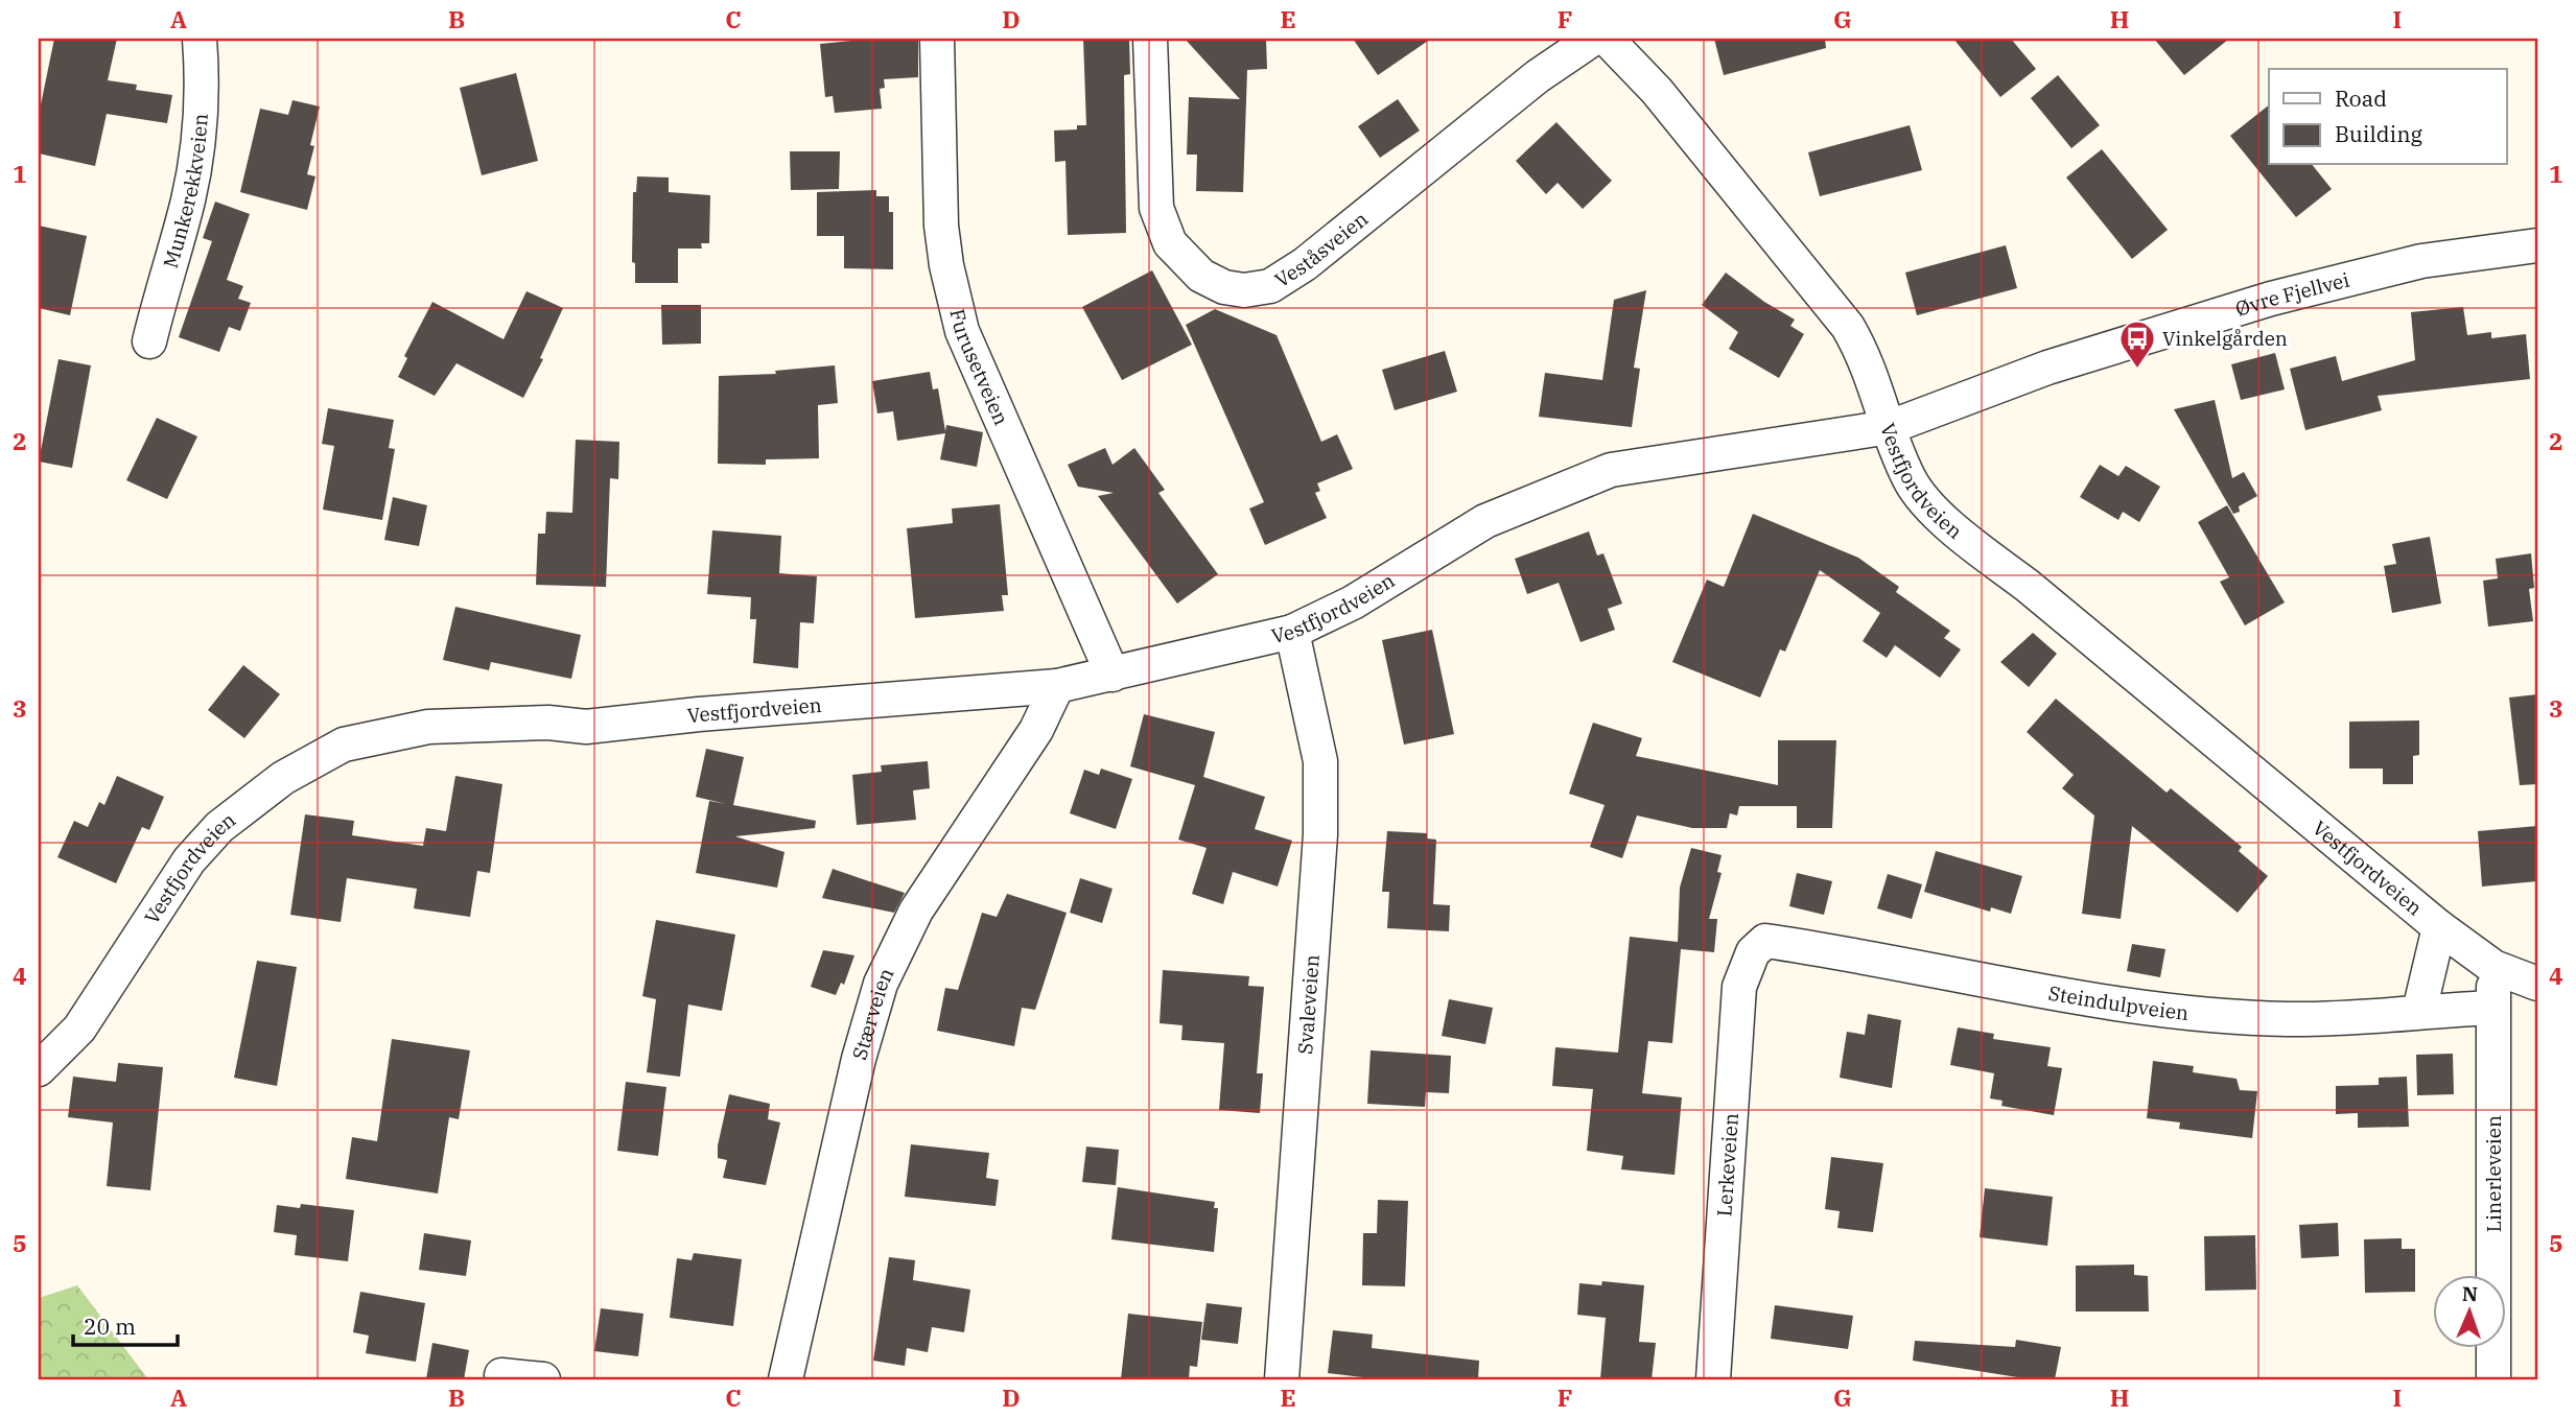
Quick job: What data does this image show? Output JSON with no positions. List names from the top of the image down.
{
  "streets": {
    "street": [
      "Munkerekkveien",
      "Veståsveien",
      "Øvre Fjellvei",
      "Furusetveien",
      "Vestfjordveien",
      "Steindulpveien",
      "Svaleveien",
      "Stærveien",
      "Lerkeveien",
      "Linerleveien"
    ]
  },
  "crossings": [
    ["Øvre Fjellvei", "Vestfjordveien"],
    ["Furusetveien", "Vestfjordveien"],
    ["Vestfjordveien", "Svaleveien"],
    ["Vestfjordveien", "Stærveien"],
    ["Vestfjordveien", "Linerleveien"],
    ["Steindulpveien", "Lerkeveien"],
    ["Steindulpveien", "Linerleveien"]
  ],
  "places": {
    "bus stop": ["Vinkelgården"]
  },
  "legend": ["Road", "Building"],
  "scale_bar": "20 m",
  "north": "top",
  "grid": {
    "columns": [
      "A",
      "B",
      "C",
      "D",
      "E",
      "F",
      "G",
      "H",
      "I"
    ],
    "rows": [
      "1",
      "2",
      "3",
      "4",
      "5"
    ]
  }
}
